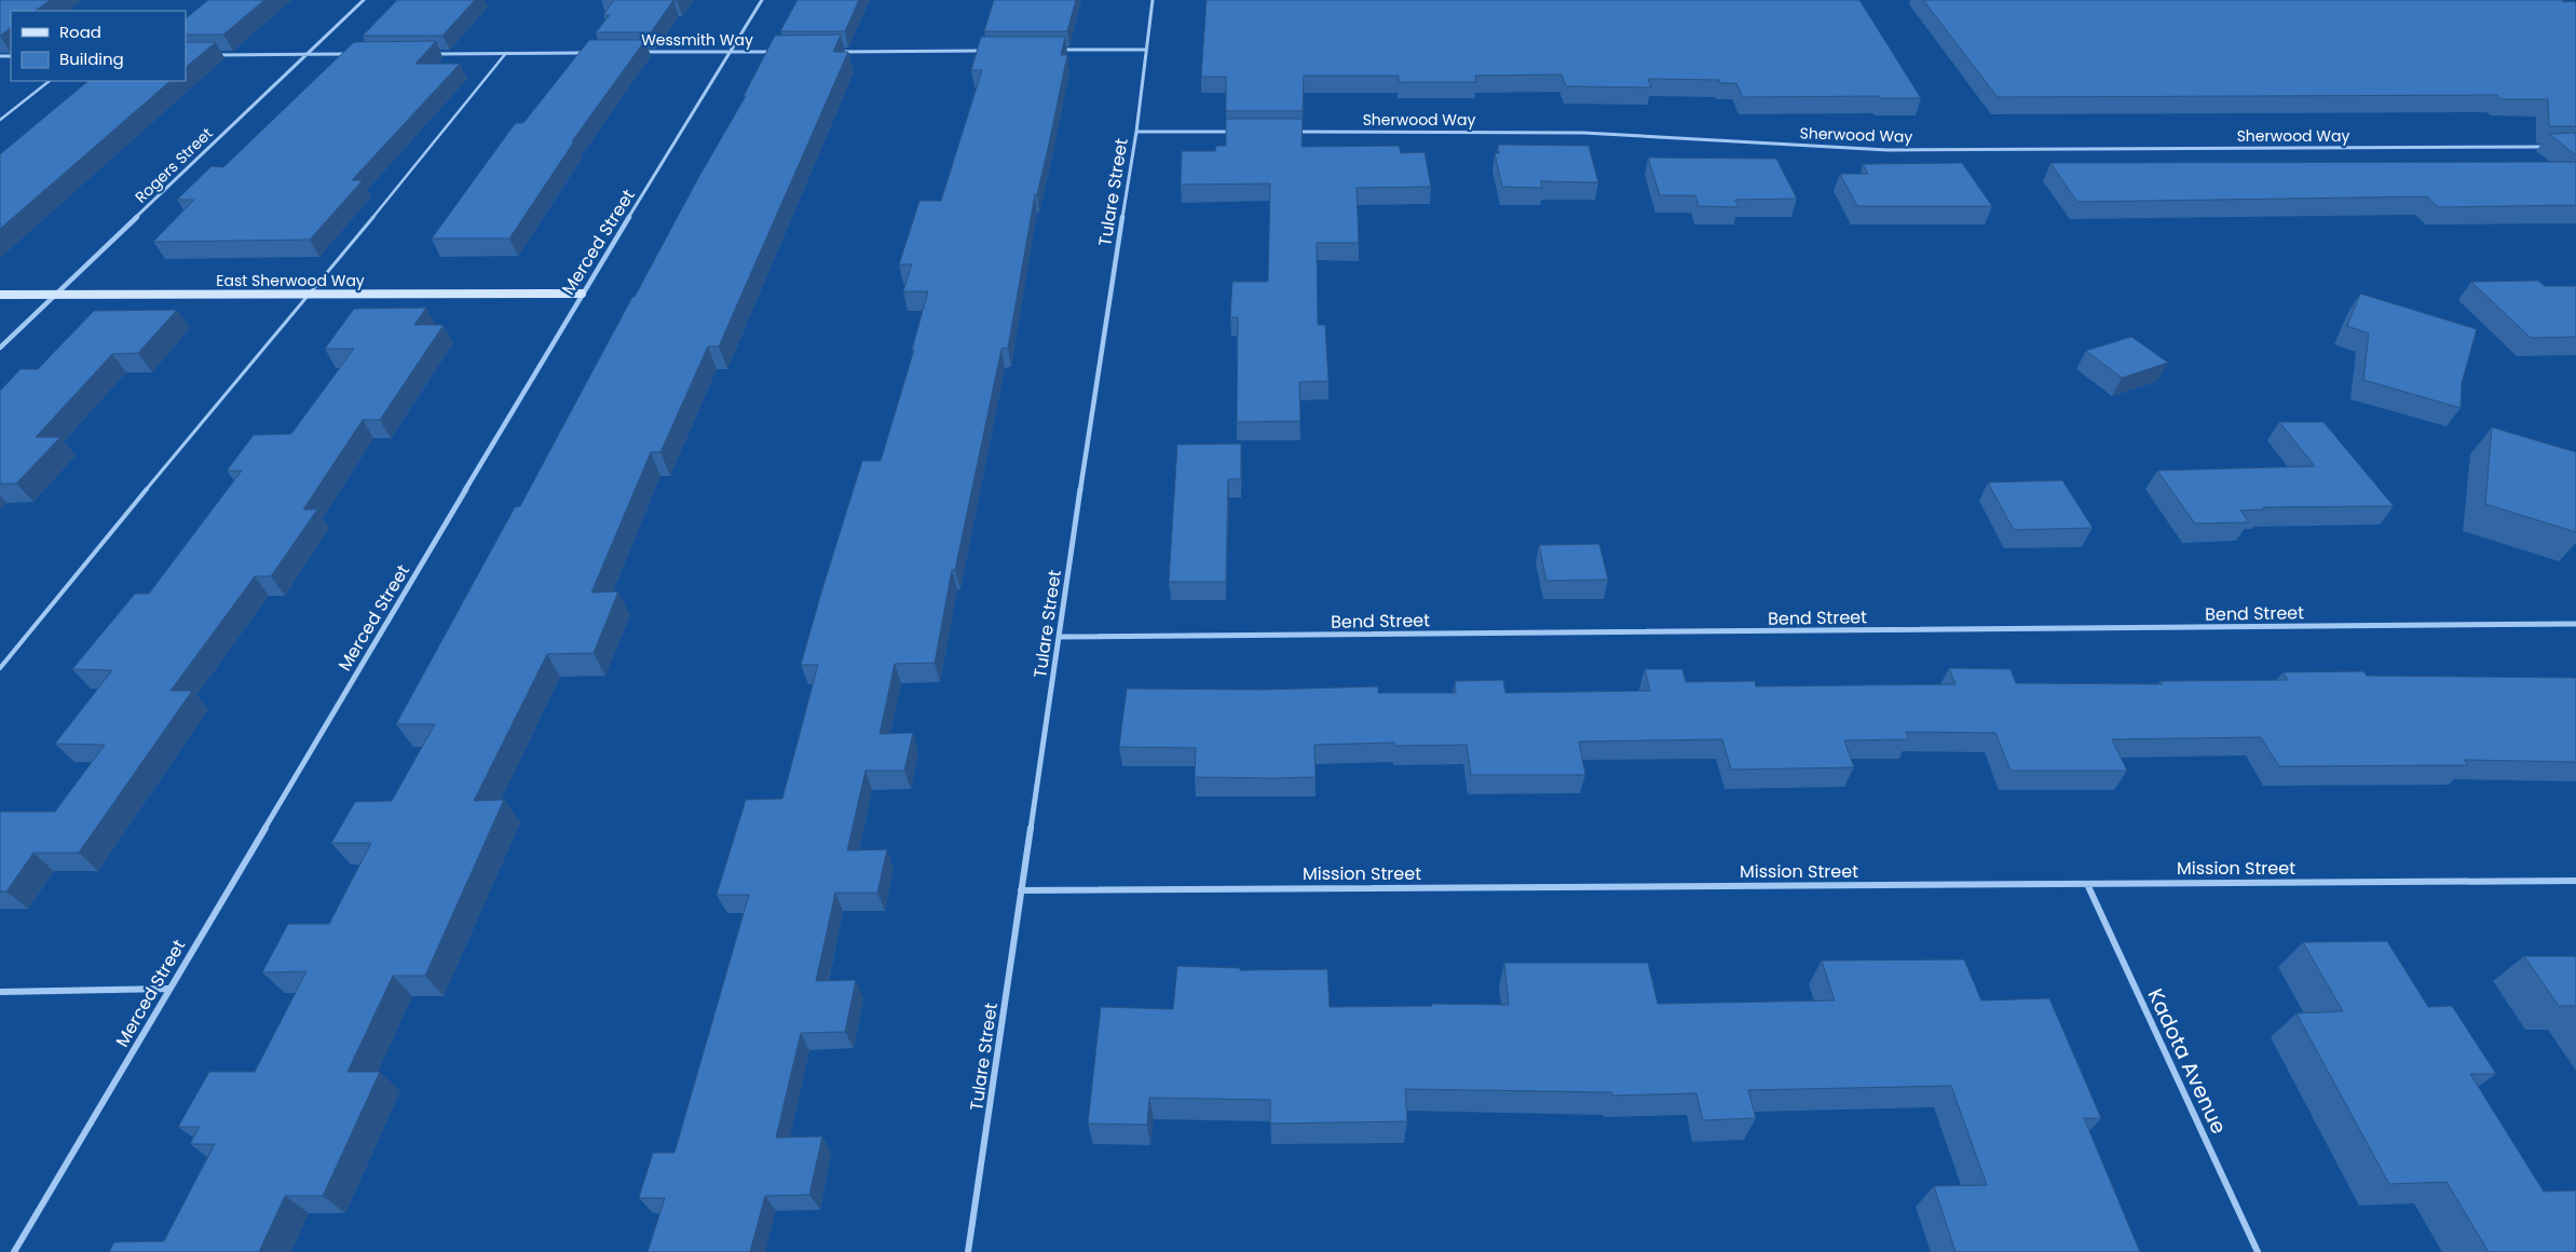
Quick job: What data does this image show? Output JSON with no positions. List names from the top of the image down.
{
  "streets": {
    "street": [
      "Wessmith Way",
      "Sherwood Way",
      "Rogers Street",
      "Tulare Street",
      "Merced Street",
      "East Sherwood Way",
      "Bend Street",
      "Mission Street",
      "Kadota Avenue"
    ]
  },
  "crossings": [
    ["Wessmith Way", "Merced Street"],
    ["Rogers Street", "East Sherwood Way"],
    ["Tulare Street", "Bend Street"],
    ["Tulare Street", "Mission Street"],
    ["Merced Street", "East Sherwood Way"],
    ["Mission Street", "Kadota Avenue"]
  ],
  "legend": ["Road", "Building"]
}
